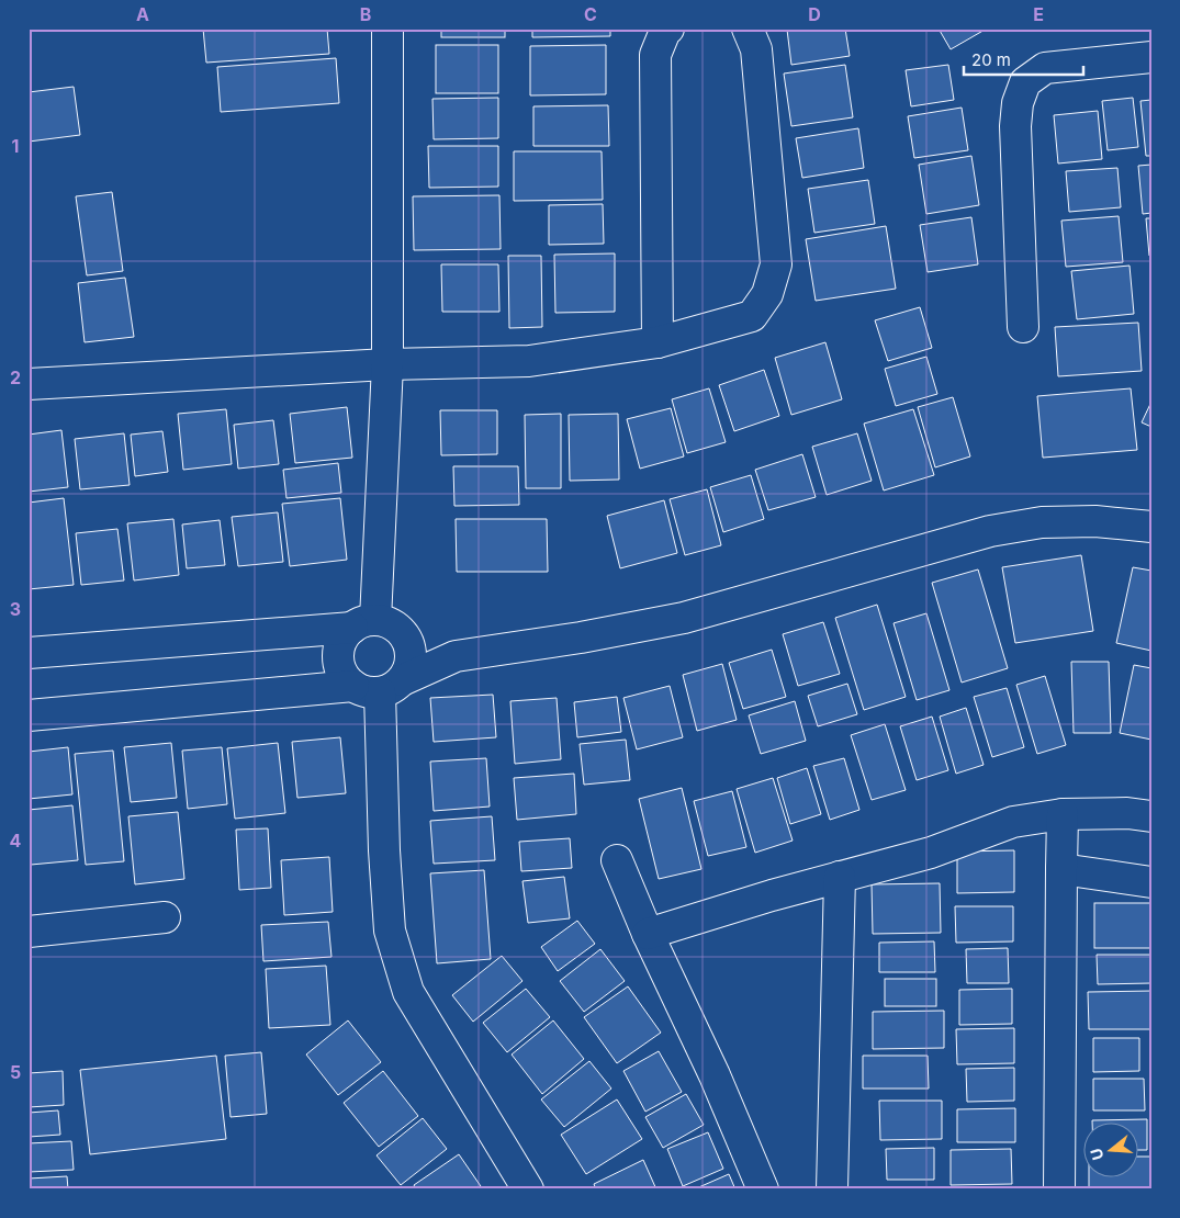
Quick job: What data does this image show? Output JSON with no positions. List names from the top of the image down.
{
  "scale_bar": "20 m",
  "north": "left",
  "grid": {
    "columns": [
      "A",
      "B",
      "C",
      "D",
      "E"
    ],
    "rows": [
      "1",
      "2",
      "3",
      "4",
      "5"
    ]
  }
}
